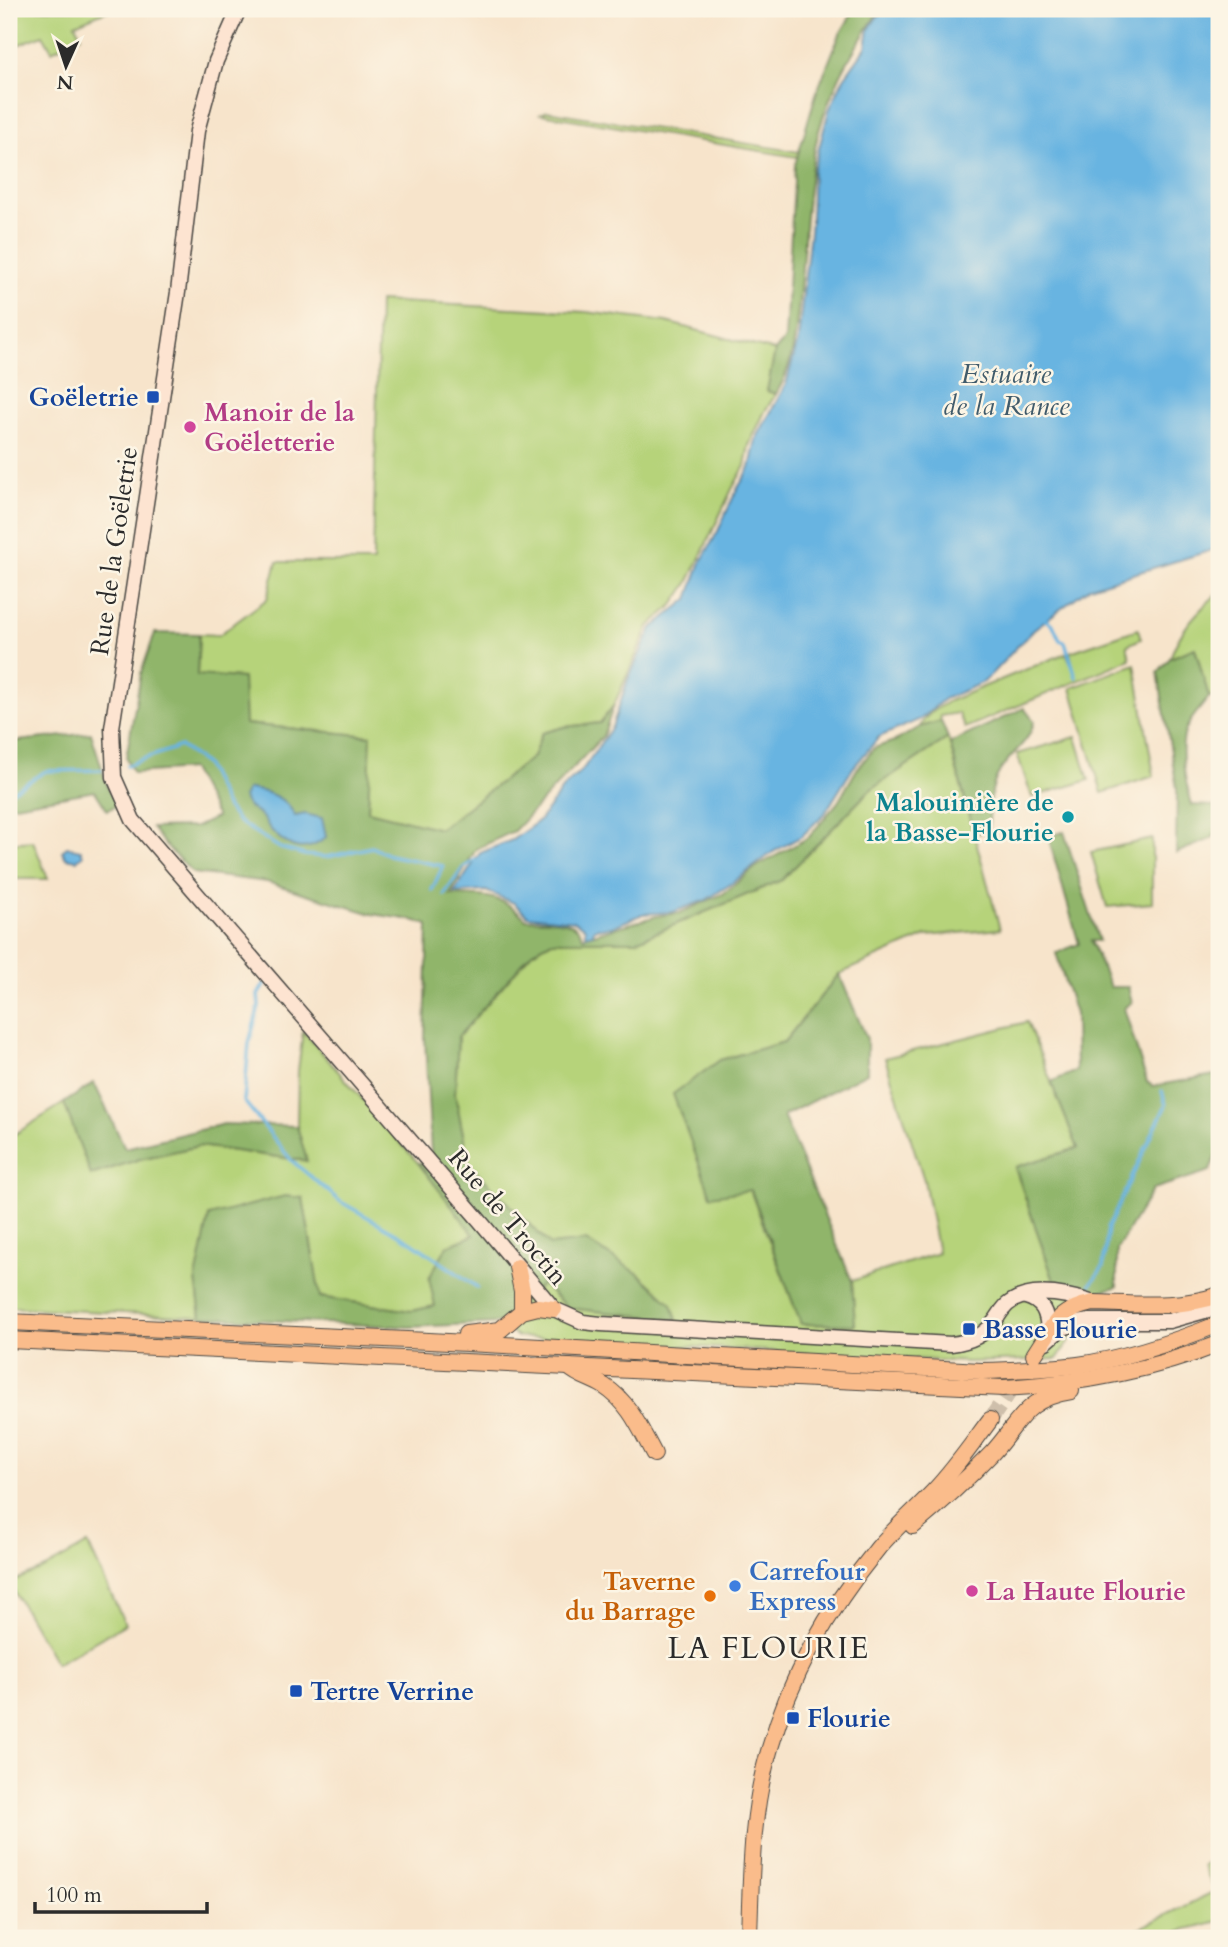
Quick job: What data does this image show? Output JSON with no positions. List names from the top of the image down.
{
  "streets": {
    "street": ["Rue de la Goëletrie", "Rue de Troctin"]
  },
  "crossings": [
    ["Rue de la Goëletrie", "Rue de Troctin"]
  ],
  "districts": ["LA FLOURIE"],
  "water": ["Estuaire de la Rance"],
  "places": {
    "transit": [
      "Goëletrie",
      "Basse Flourie",
      "Tertre Verrine",
      "Flourie"
    ],
    "other": [
      "Manoir de la Goëletterie",
      "Malouinière de la Basse-Flourie",
      "Carrefour Express",
      "La Haute Flourie",
      "Taverne du Barrage"
    ]
  },
  "scale_bar": "100 m",
  "north": "bottom"
}
